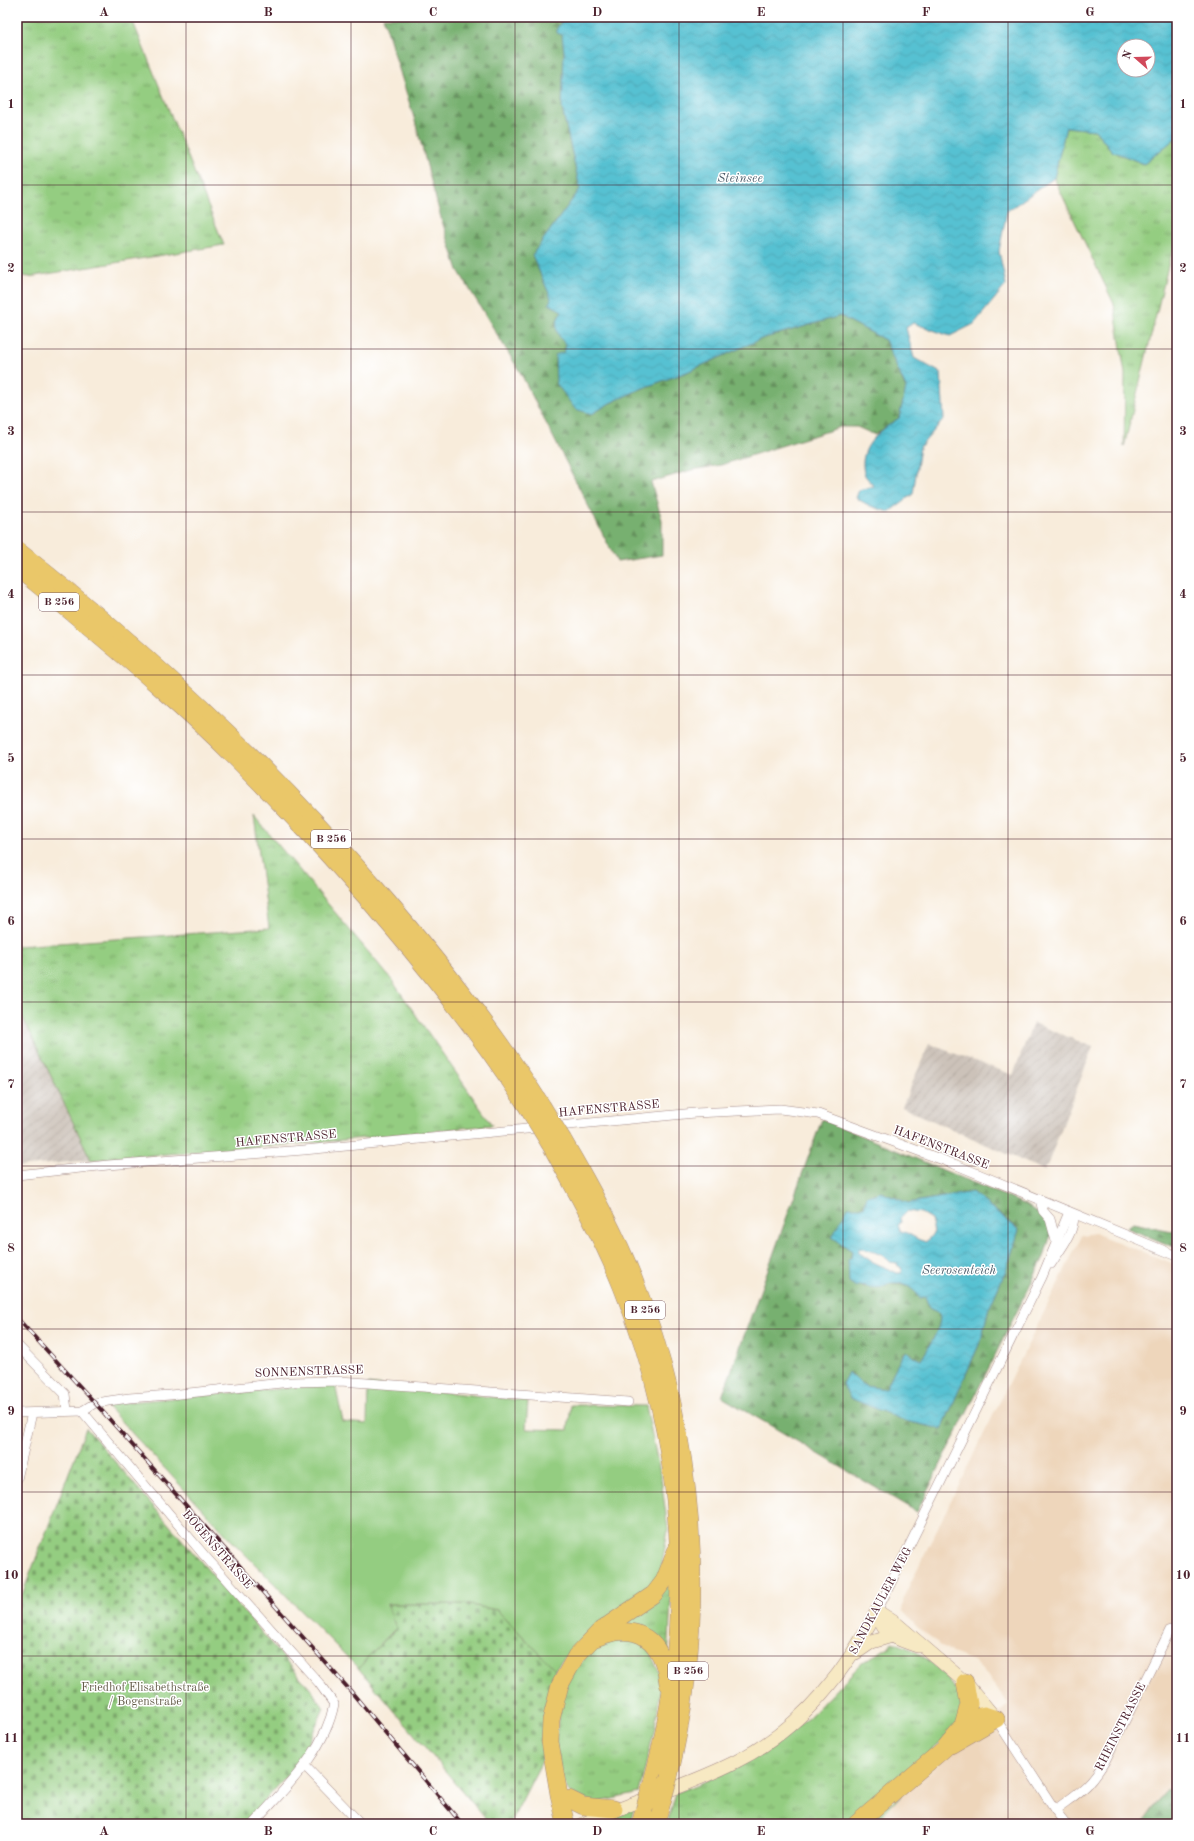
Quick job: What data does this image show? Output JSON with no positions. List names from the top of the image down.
{
  "streets": {
    "highway": ["B 256"],
    "street": [
      "HAFENSTRASSE",
      "SONNENSTRASSE",
      "BOGENSTRASSE",
      "SANDKAULER WEG",
      "RHEINSTRASSE"
    ]
  },
  "crossings": [
    ["HAFENSTRASSE", "SANDKAULER WEG"],
    ["SONNENSTRASSE", "BOGENSTRASSE"]
  ],
  "water": ["Steinsee", "Seerosenteich"],
  "parks": ["Friedhof Elisabethstraße / Bogenstraße"],
  "north": "left",
  "grid": {
    "columns": [
      "A",
      "B",
      "C",
      "D",
      "E",
      "F",
      "G"
    ],
    "rows": [
      "1",
      "2",
      "3",
      "4",
      "5",
      "6",
      "7",
      "8",
      "9",
      "10",
      "11"
    ]
  }
}
